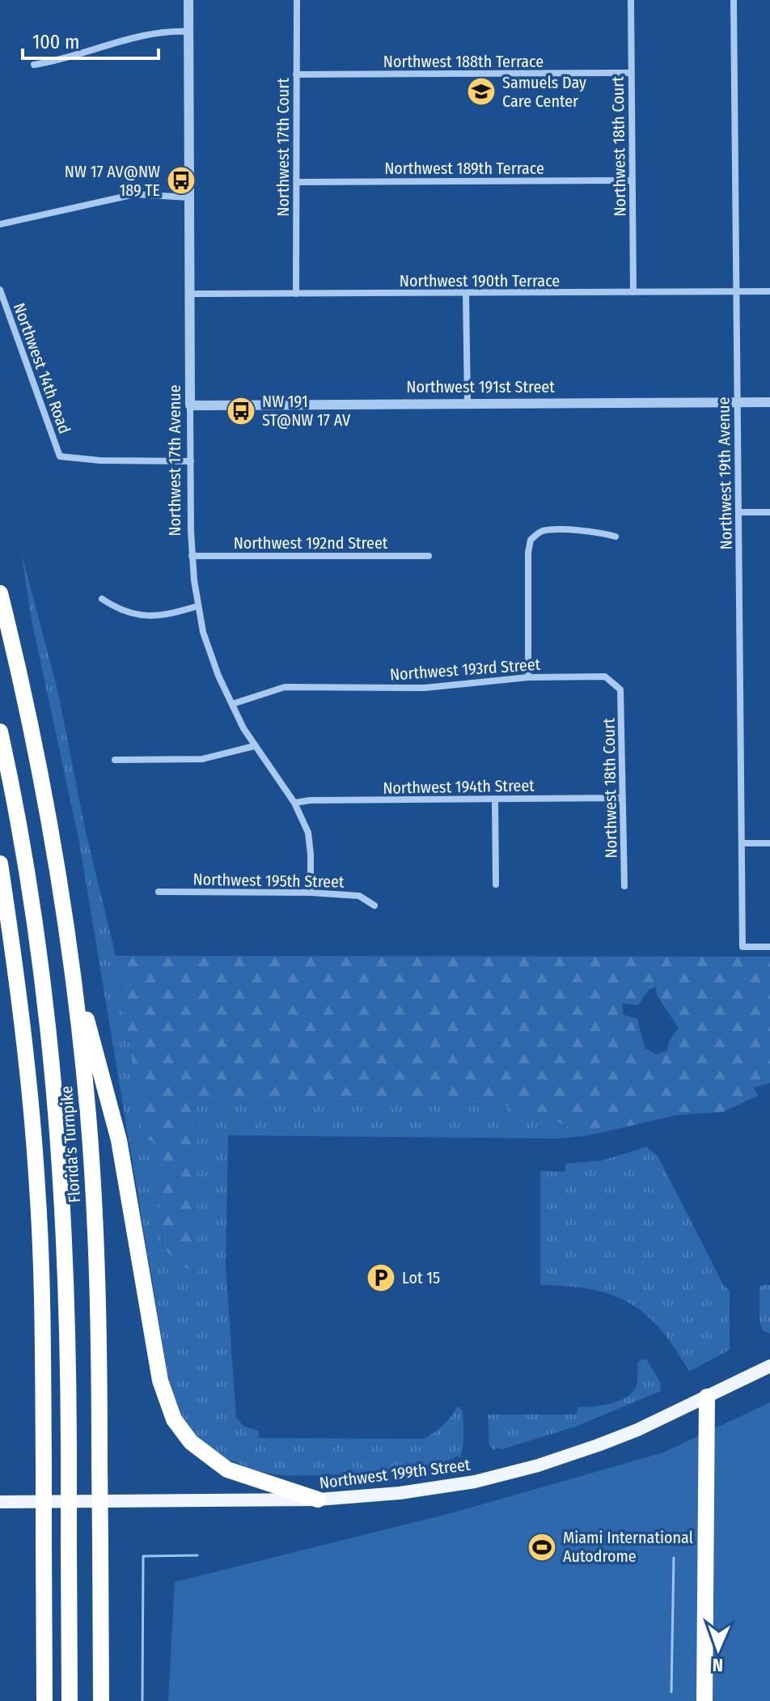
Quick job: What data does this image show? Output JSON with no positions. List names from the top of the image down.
{
  "streets": {
    "highway": ["Florida's Turnpike"],
    "main road": ["Northwest 199th Street"],
    "street": [
      "Northwest 188th Terrace",
      "Northwest 18th Court",
      "Northwest 17th Court",
      "Northwest 189th Terrace",
      "Northwest 190th Terrace",
      "Northwest 14th Road",
      "Northwest 191st Street",
      "Northwest 17th Avenue",
      "Northwest 19th Avenue",
      "Northwest 192nd Street",
      "Northwest 193rd Street",
      "Northwest 194th Street",
      "Northwest 195th Street"
    ]
  },
  "crossings": [
    ["Northwest 188th Terrace", "Northwest 18th Court"],
    ["Northwest 188th Terrace", "Northwest 17th Court"],
    ["Northwest 18th Court", "Northwest 189th Terrace"],
    ["Northwest 18th Court", "Northwest 190th Terrace"],
    ["Northwest 18th Court", "Northwest 193rd Street"],
    ["Northwest 18th Court", "Northwest 194th Street"],
    ["Northwest 17th Court", "Northwest 189th Terrace"],
    ["Northwest 17th Court", "Northwest 190th Terrace"],
    ["Northwest 190th Terrace", "Northwest 17th Avenue"],
    ["Northwest 190th Terrace", "Northwest 19th Avenue"],
    ["Northwest 14th Road", "Northwest 17th Avenue"],
    ["Northwest 191st Street", "Northwest 17th Avenue"],
    ["Northwest 191st Street", "Northwest 19th Avenue"],
    ["Northwest 17th Avenue", "Northwest 192nd Street"],
    ["Northwest 17th Avenue", "Northwest 193rd Street"],
    ["Northwest 17th Avenue", "Northwest 194th Street"],
    ["Northwest 17th Avenue", "Northwest 195th Street"]
  ],
  "places": {
    "school or university": ["Samuels Day Care Center"],
    "bus stop": ["NW 17 AV@NW 189 TE", "NW 191 ST@NW 17 AV"],
    "parking": ["Lot 15"],
    "sports": ["Miami International Autodrome"]
  },
  "scale_bar": "100 m",
  "north": "bottom"
}
